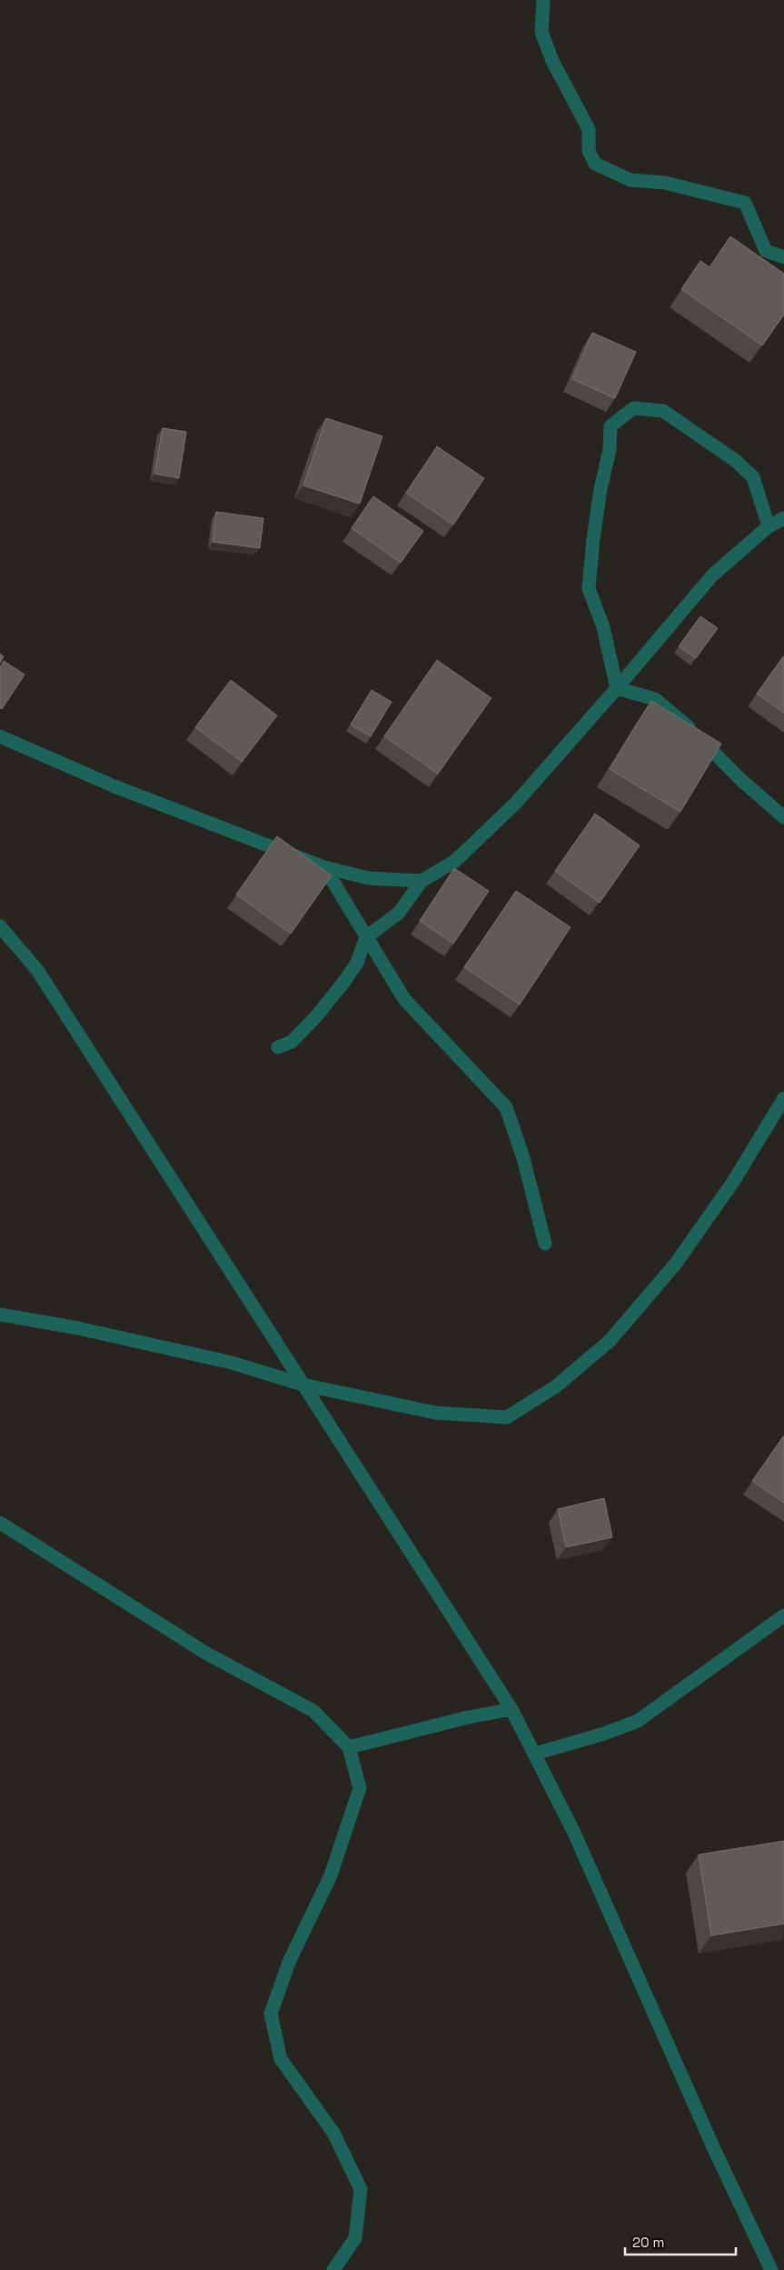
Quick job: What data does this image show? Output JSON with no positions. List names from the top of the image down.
{
  "scale_bar": "20 m"
}
